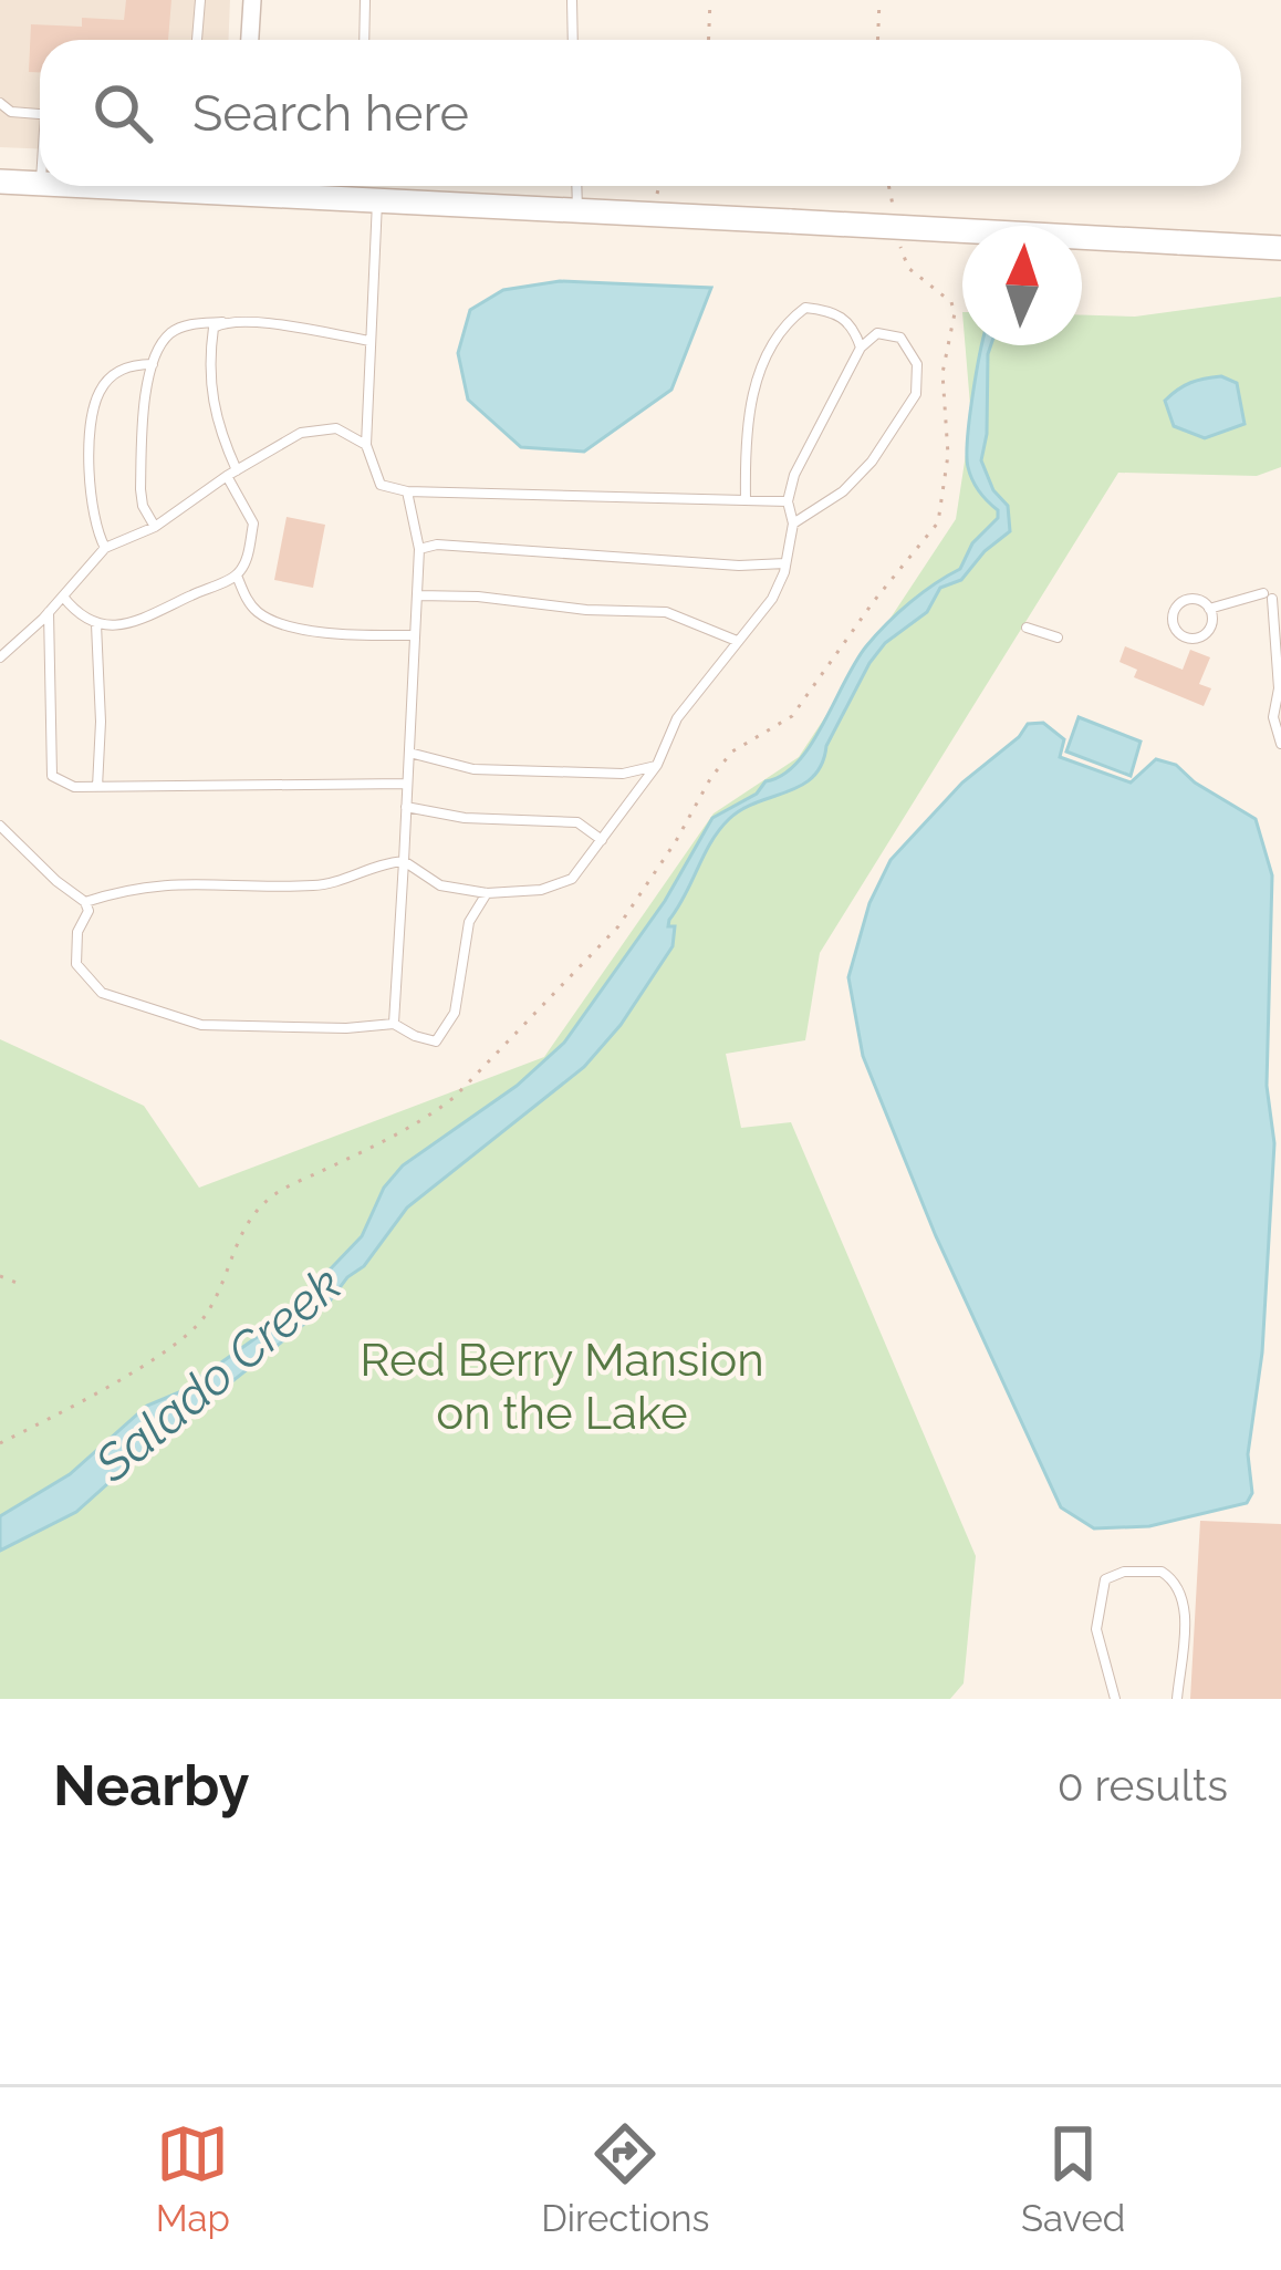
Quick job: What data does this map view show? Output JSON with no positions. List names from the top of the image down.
{
  "water": ["Salado Creek"],
  "parks": ["Red Berry Mansion on the Lake"],
  "north": "top",
  "page": {
    "search": "Search here",
    "heading": ["Nearby", "0 results"],
    "nav": ["Map", "Directions", "Saved"]
  }
}
